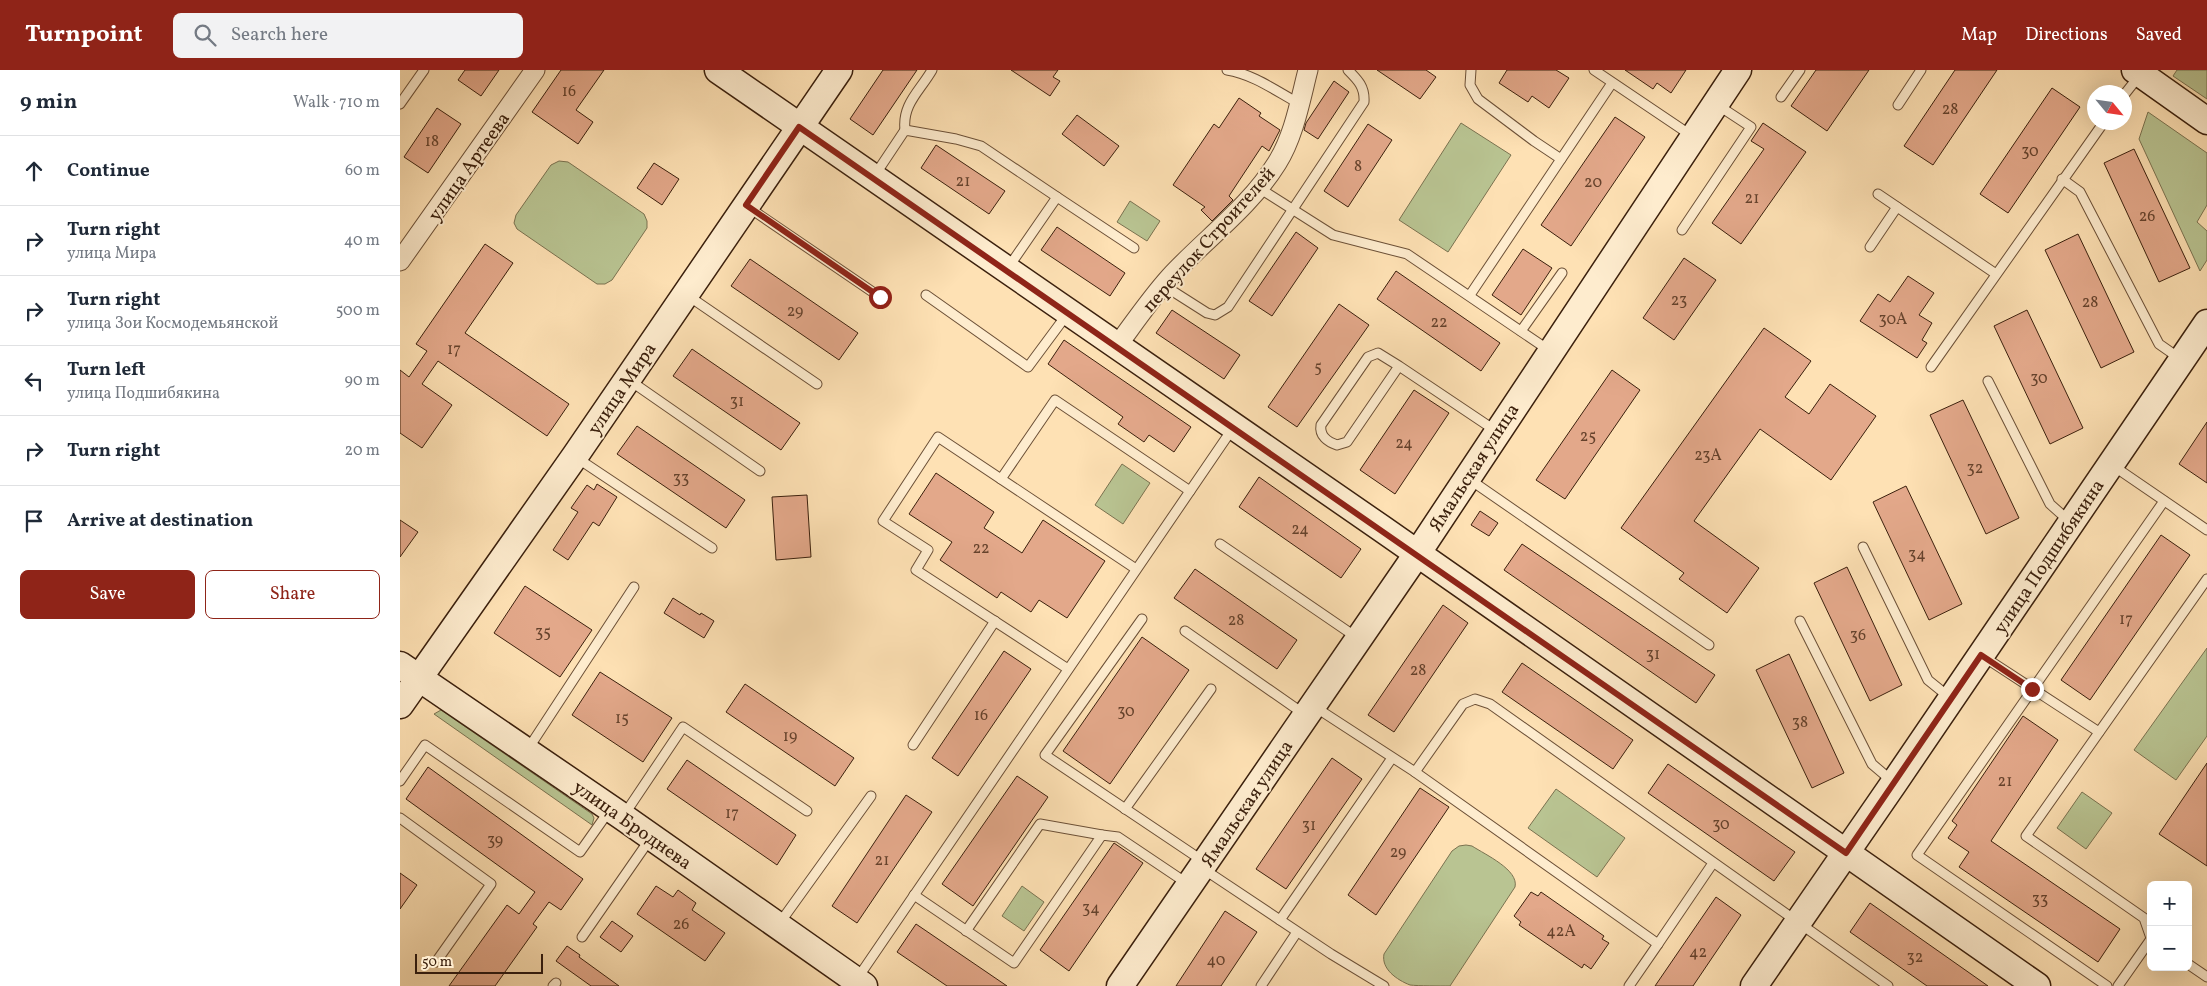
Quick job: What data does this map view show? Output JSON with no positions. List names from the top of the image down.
{
  "streets": {
    "street": [
      "улица Артеева",
      "переулок Строителей",
      "улица Мира",
      "Ямальская улица",
      "улица Подшибякина",
      "улица Броднева"
    ]
  },
  "crossings": [
    ["улица Мира", "улица Броднева"]
  ],
  "house_numbers": [
    "16",
    "28",
    "18",
    "30",
    "8",
    "21",
    "20",
    "21",
    "26",
    "23",
    "28",
    "29",
    "30А",
    "22",
    "17",
    "5",
    "30",
    "31",
    "25",
    "24",
    "23А",
    "32",
    "33",
    "24",
    "22",
    "34",
    "17",
    "28",
    "35",
    "36",
    "31",
    "28",
    "30",
    "16",
    "15",
    "38",
    "19",
    "21",
    "17",
    "30",
    "31",
    "39",
    "29",
    "21",
    "33",
    "34",
    "26",
    "42А",
    "42",
    "32",
    "40"
  ],
  "scale_bar": "50 m",
  "north": "bottom right",
  "page": {
    "header": "Turnpoint",
    "search": "Search here",
    "nav": ["Map", "Directions", "Saved"],
    "heading": ["9 min", "Walk · 710 m"],
    "list": [
      ["Continue", "60 m"],
      ["Turn right", "улица Мира", "40 m"],
      ["Turn right", "улица Зои Космодемьянской", "500 m"],
      ["Turn left", "улица Подшибякина", "90 m"],
      ["Turn right", "20 m"],
      "Arrive at destination"
    ],
    "buttons": ["Save", "Share"],
    "map_buttons": ["+", "−"],
    "scale": "50 m"
  }
}
